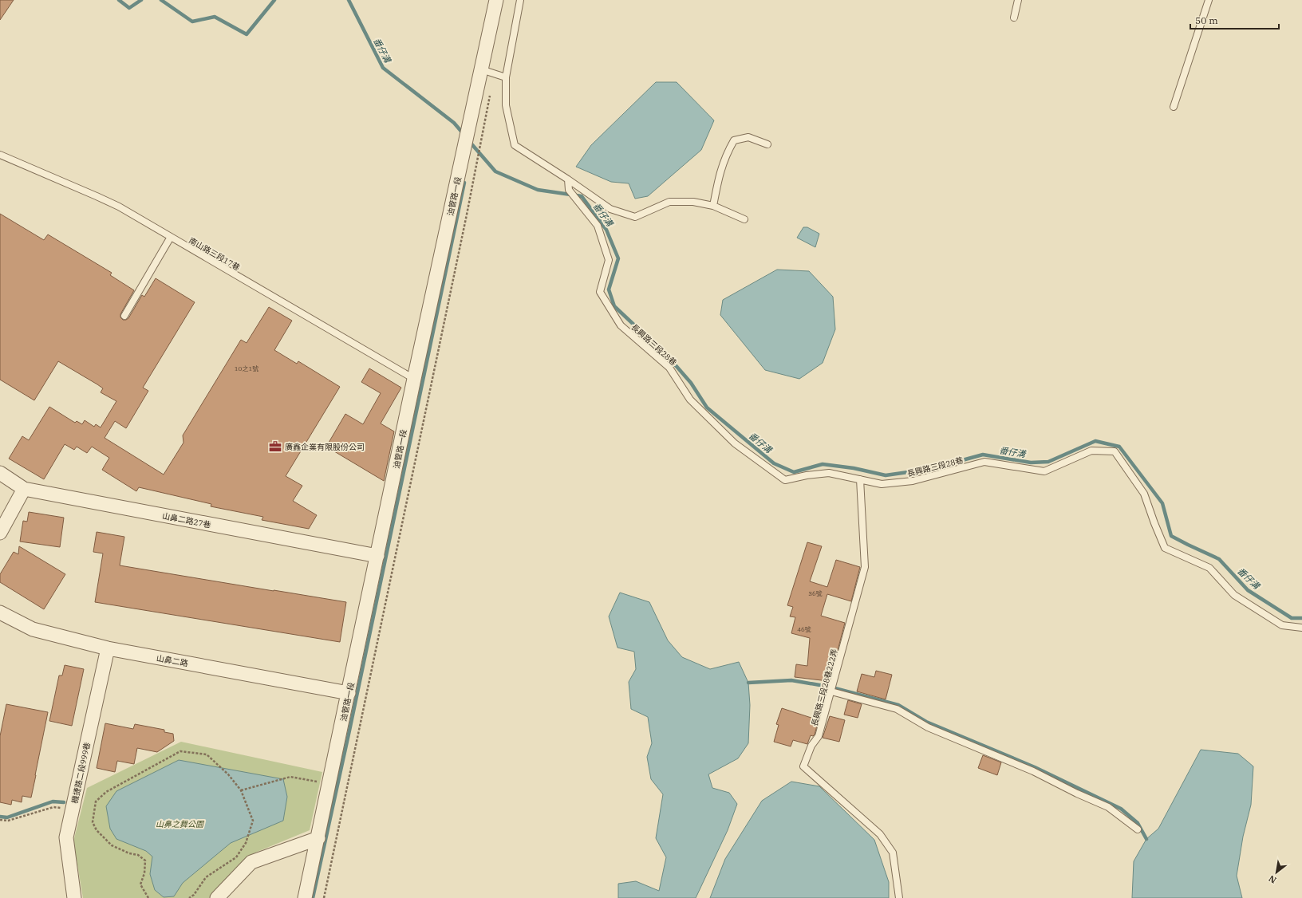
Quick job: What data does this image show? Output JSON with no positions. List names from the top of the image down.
{
  "streets": {
    "street": [
      "油管路一段",
      "山鼻二路27巷",
      "山鼻二路",
      "機捷路二段999巷"
    ],
    "lane": ["南山路三段17巷", "長興路三段28巷", "長興路三段28巷222弄"]
  },
  "crossings": [
    ["油管路一段", "南山路三段17巷"],
    ["油管路一段", "山鼻二路27巷"],
    ["油管路一段", "山鼻二路"],
    ["長興路三段28巷", "長興路三段28巷222弄"],
    ["山鼻二路", "機捷路二段999巷"]
  ],
  "water": ["番仔溝"],
  "parks": ["山鼻之舞公園"],
  "places": {
    "office": ["廣鑫企業有限股份公司"]
  },
  "house_numbers": ["10之1號", "36號", "46號"],
  "scale_bar": "50 m",
  "north": "bottom left"
}
